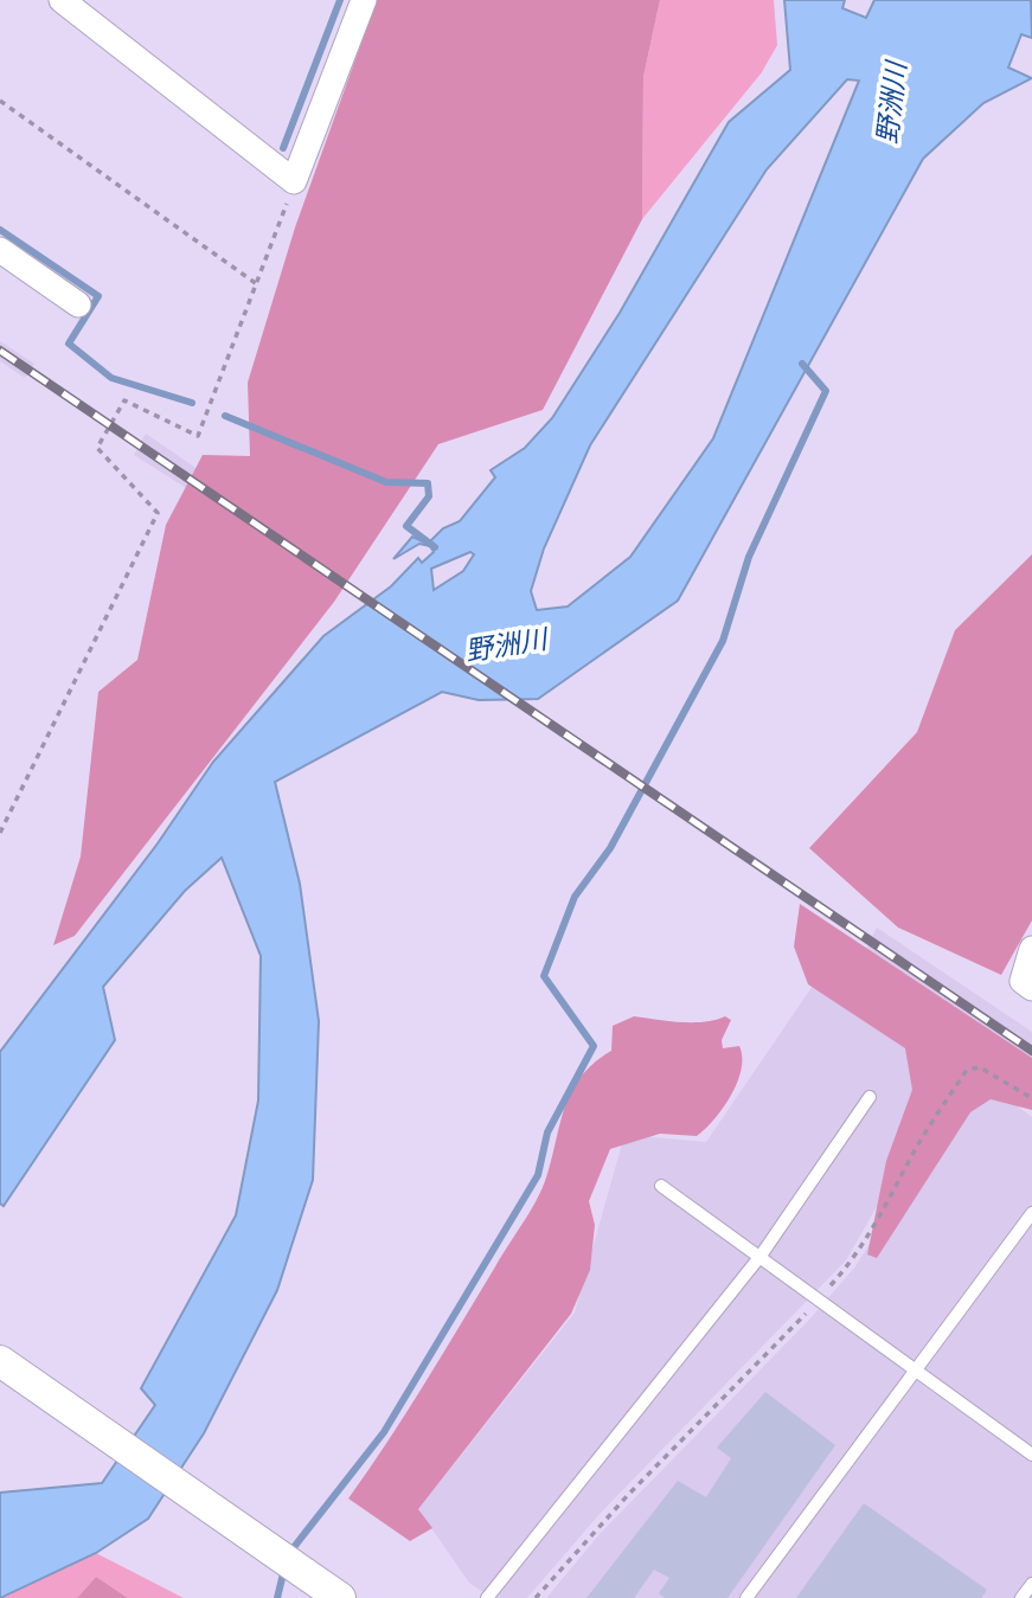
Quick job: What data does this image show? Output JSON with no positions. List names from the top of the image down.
{
  "water": ["野洲川"]
}
